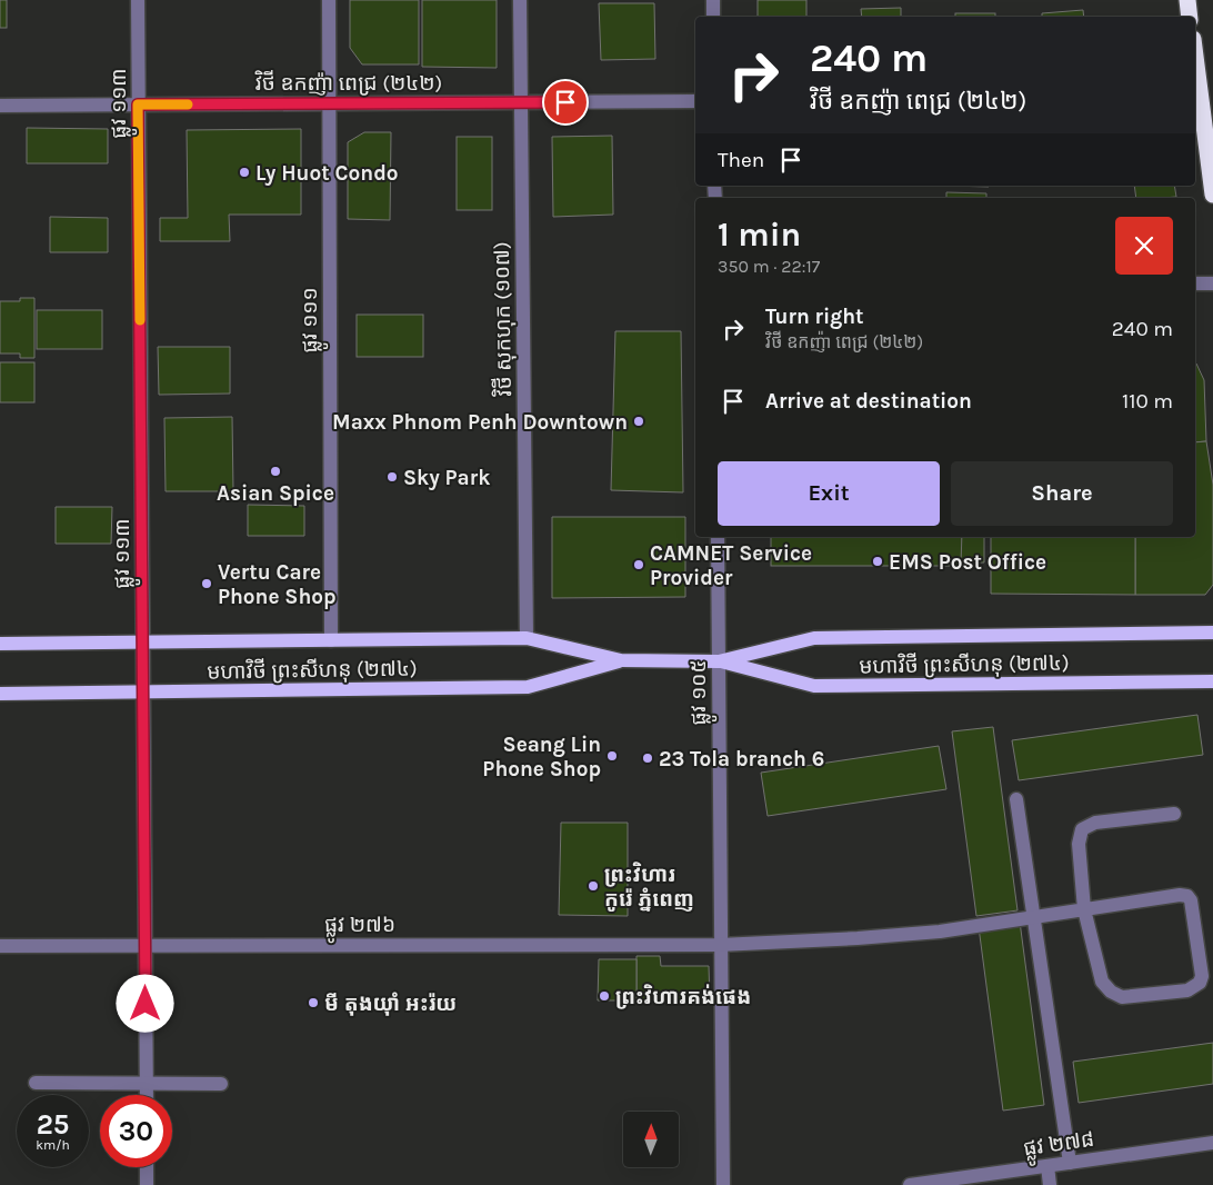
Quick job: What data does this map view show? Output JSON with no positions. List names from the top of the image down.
{
  "streets": {
    "main road": ["មហាវិថី ព្រះសីហនុ (២៧៤)"],
    "street": [
      "វិថី ឧកញ៉ា ពេជ្រ (២៤២)",
      "ផ្លូវ ១១៣",
      "វិថី សុកហុក (១០៧)",
      "ផ្លូវ ១១១",
      "ផ្លូវ ១០៥",
      "ផ្លូវ ២៧៦",
      "ផ្លូវ ២៧៨"
    ]
  },
  "crossings": [
    ["វិថី ឧកញ៉ា ពេជ្រ (២៤២)", "ផ្លូវ ១១៣"],
    ["វិថី ឧកញ៉ា ពេជ្រ (២៤២)", "វិថី សុកហុក (១០៧)"],
    ["វិថី ឧកញ៉ា ពេជ្រ (២៤២)", "ផ្លូវ ១១១"],
    ["ផ្លូវ ១១៣", "មហាវិថី ព្រះសីហនុ (២៧៤)"],
    ["ផ្លូវ ១១៣", "ផ្លូវ ២៧៦"],
    ["វិថី សុកហុក (១០៧)", "មហាវិថី ព្រះសីហនុ (២៧៤)"],
    ["ផ្លូវ ១១១", "មហាវិថី ព្រះសីហនុ (២៧៤)"],
    ["មហាវិថី ព្រះសីហនុ (២៧៤)", "ផ្លូវ ១០៥"],
    ["ផ្លូវ ១០៥", "ផ្លូវ ២៧៦"]
  ],
  "places": [
    "Ly Huot Condo",
    "Maxx Phnom Penh Downtown",
    "Asian Spice",
    "Sky Park",
    "EMS Post Office",
    "CAMNET Service Provider",
    "Vertu Care Phone Shop",
    "Seang Lin Phone Shop",
    "23 Tola branch 6",
    "ព្រះវិហារ កូរ៉េ ភ្នំពេញ",
    "ព្រះវិហារគង់ផេង",
    "មី តុងយ៉ាំ អះរ៉យ"
  ],
  "north": "top",
  "page": {
    "turn": ["240 m", "វិថី ឧកញ៉ា ពេជ្រ (២៤២)"],
    "then": "Then",
    "heading": ["1 min", "350 m · 22:17"],
    "list": [
      {
        "name": "Turn right",
        "note": "វិថី ឧកញ៉ា ពេជ្រ (២៤២)",
        "value": "240 m"
      },
      {
        "name": "Arrive at destination",
        "value": "110 m"
      }
    ],
    "buttons": ["Exit", "Share"],
    "speed": "25 km/h",
    "limit": "30"
  }
}
